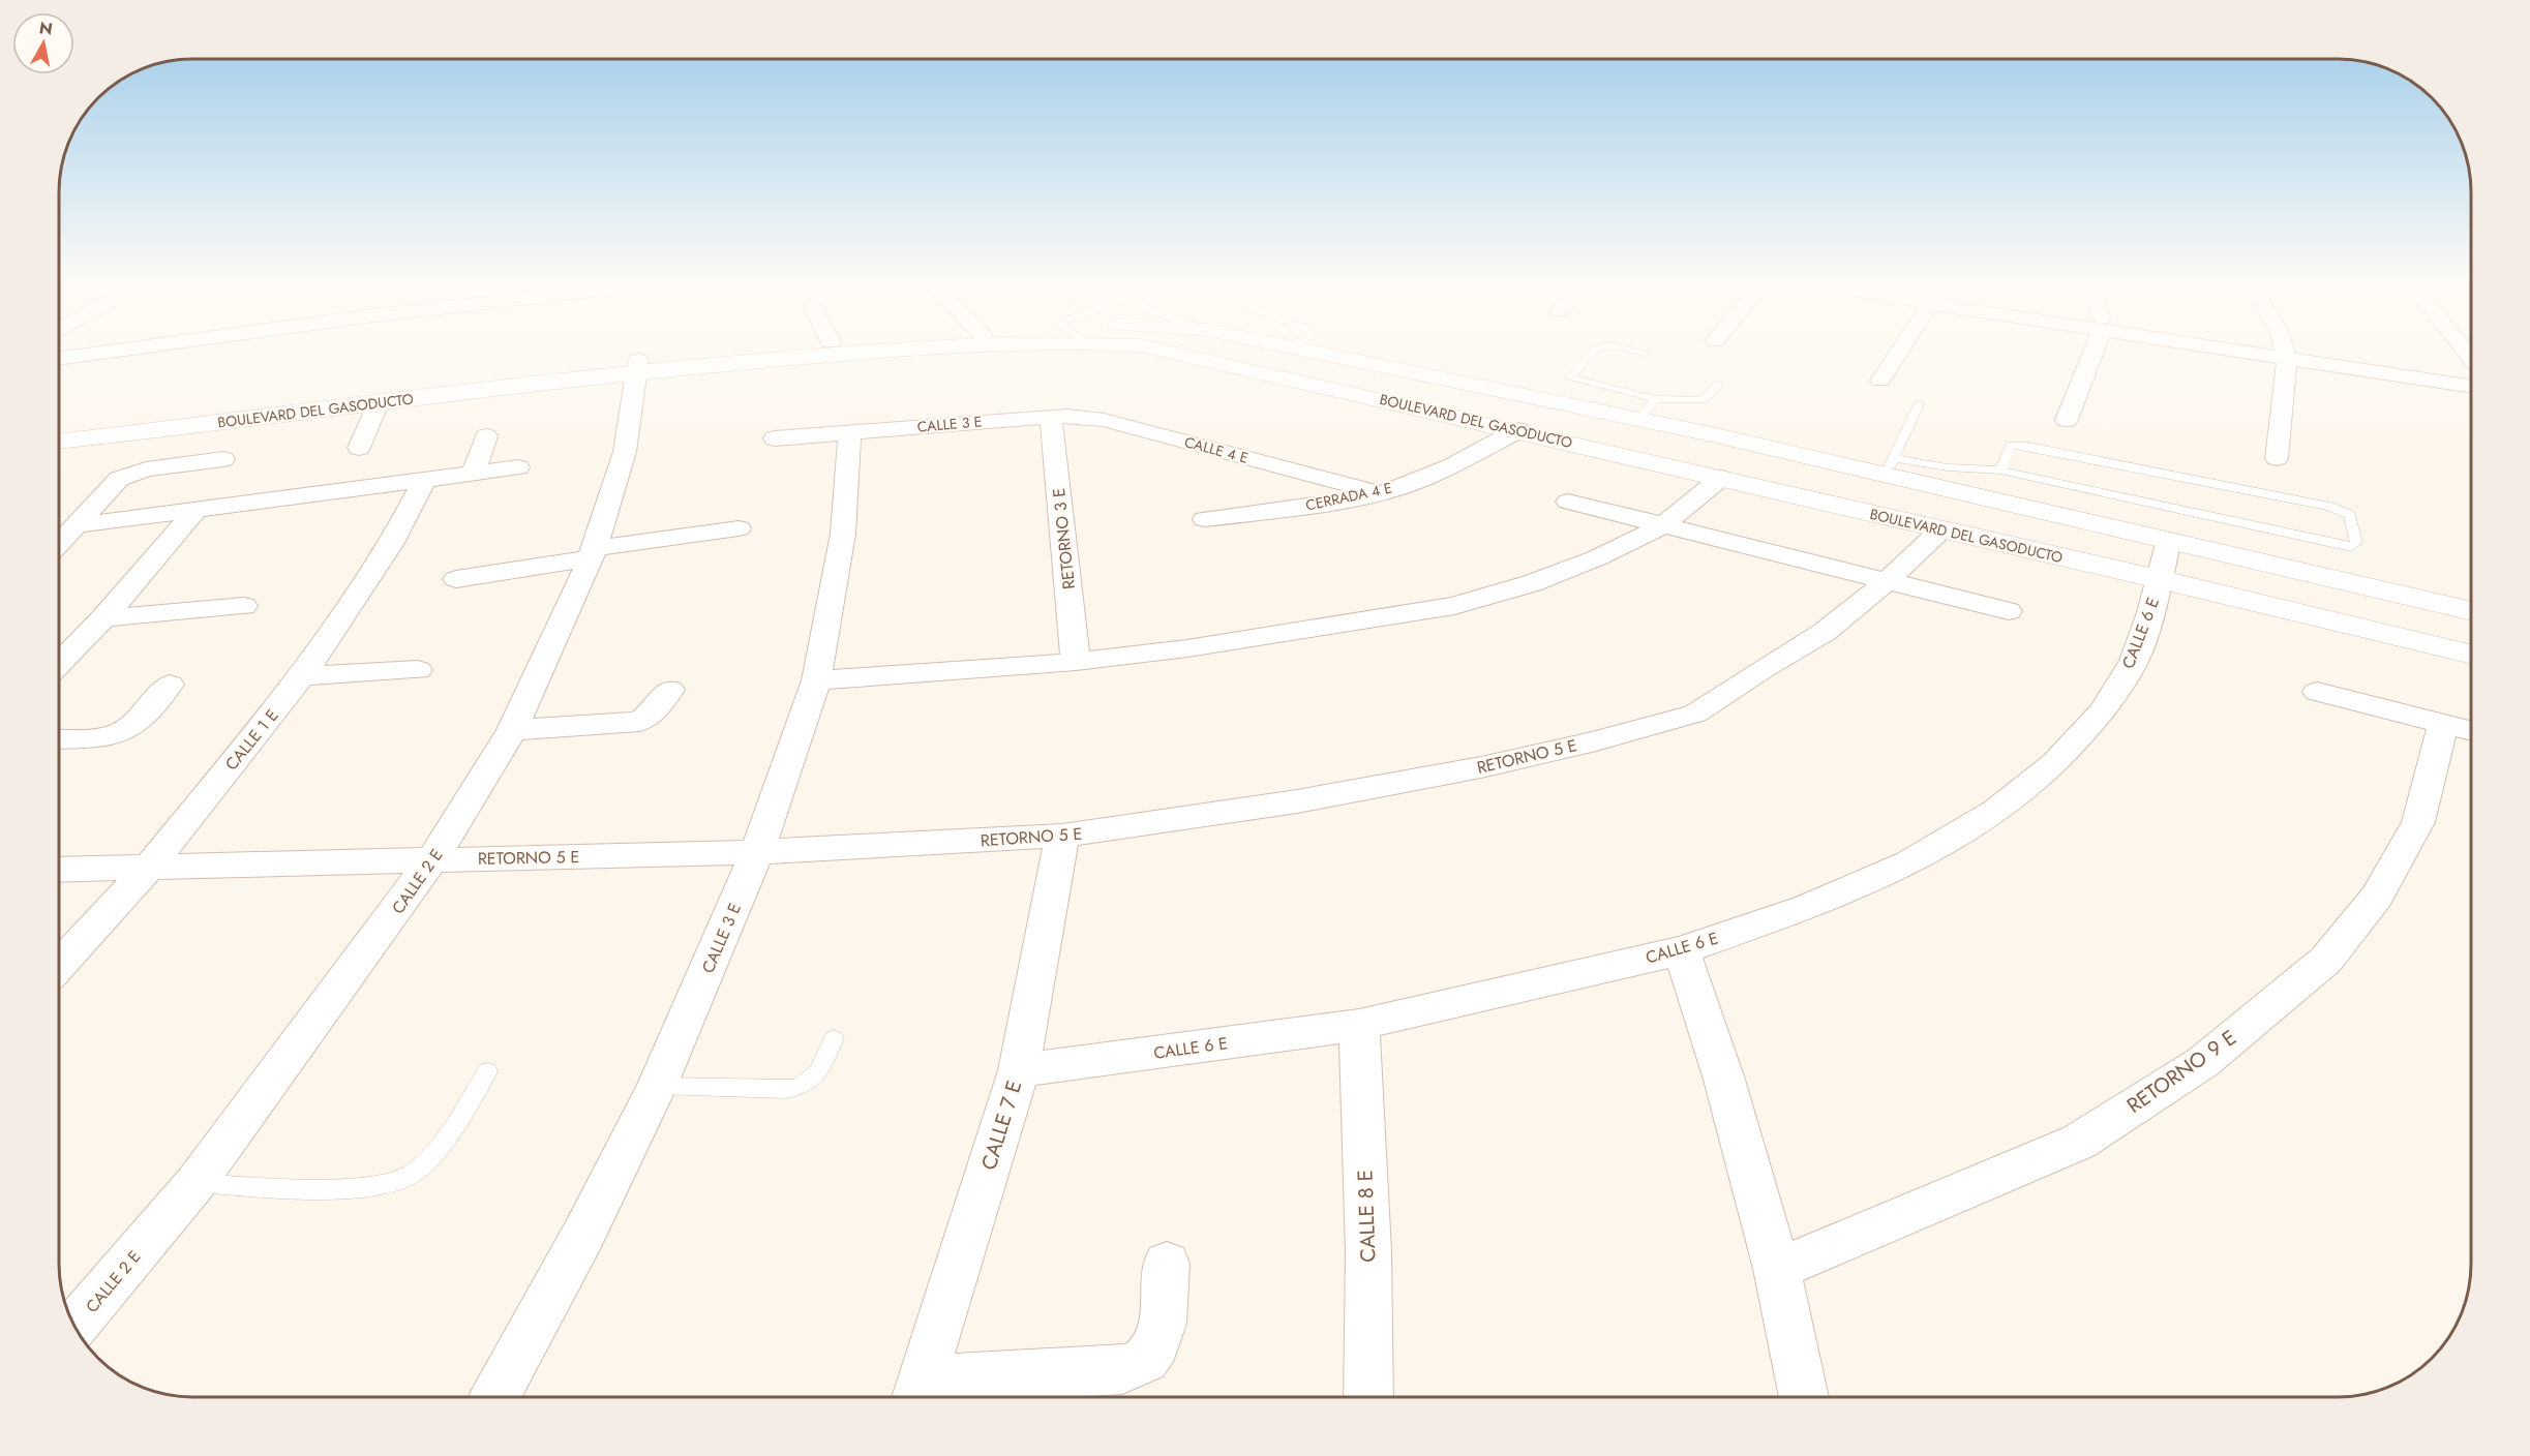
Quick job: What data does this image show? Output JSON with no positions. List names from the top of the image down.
{
  "streets": {
    "street": [
      "BOULEVARD DEL GASODUCTO",
      "CALLE 3 E",
      "CALLE 4 E",
      "CERRADA 4 E",
      "RETORNO 3 E",
      "CALLE 6 E",
      "CALLE 1 E",
      "RETORNO 5 E",
      "CALLE 2 E",
      "RETORNO 9 E",
      "CALLE 7 E",
      "CALLE 8 E"
    ]
  },
  "crossings": [
    ["BOULEVARD DEL GASODUCTO", "CERRADA 4 E"],
    ["BOULEVARD DEL GASODUCTO", "CALLE 6 E"],
    ["BOULEVARD DEL GASODUCTO", "RETORNO 5 E"],
    ["BOULEVARD DEL GASODUCTO", "CALLE 2 E"],
    ["CALLE 3 E", "CALLE 4 E"],
    ["CALLE 3 E", "RETORNO 3 E"],
    ["CALLE 3 E", "RETORNO 5 E"],
    ["CALLE 4 E", "CERRADA 4 E"],
    ["CALLE 4 E", "RETORNO 3 E"],
    ["CALLE 6 E", "CALLE 7 E"],
    ["CALLE 6 E", "CALLE 8 E"],
    ["CALLE 1 E", "RETORNO 5 E"],
    ["RETORNO 5 E", "CALLE 2 E"],
    ["RETORNO 5 E", "CALLE 7 E"]
  ],
  "north": "top"
}
